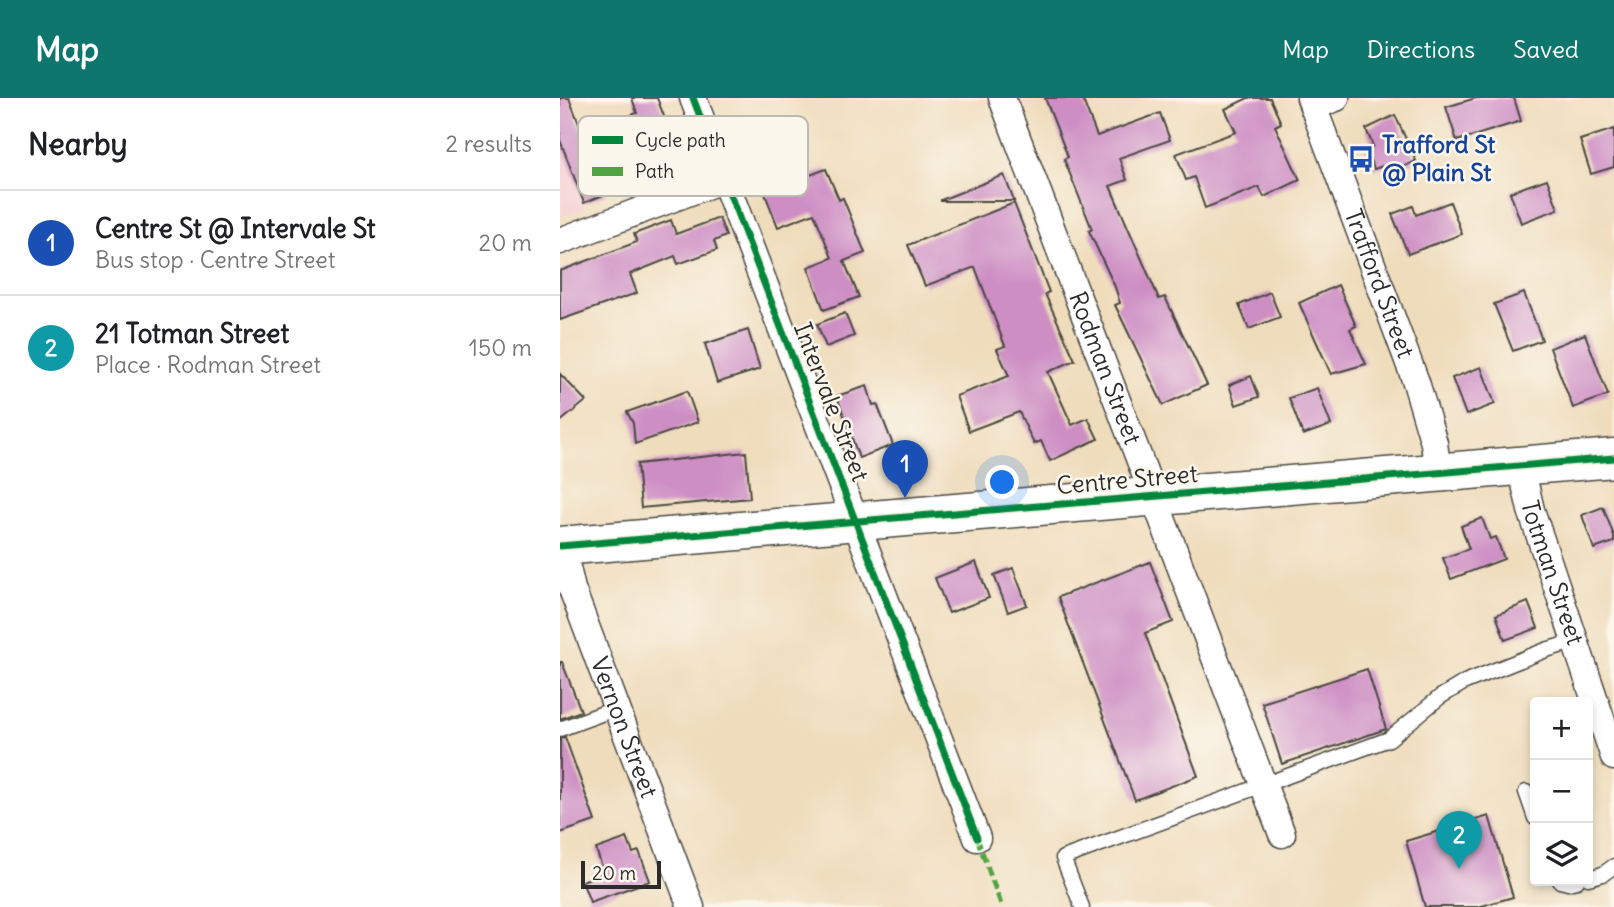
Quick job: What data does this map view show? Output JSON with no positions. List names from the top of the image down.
{
  "streets": {
    "main road": ["Centre Street"],
    "street": [
      "Trafford Street",
      "Rodman Street",
      "Intervale Street",
      "Totman Street",
      "Vernon Street"
    ]
  },
  "crossings": [
    ["Trafford Street", "Centre Street"],
    ["Rodman Street", "Centre Street"],
    ["Intervale Street", "Centre Street"],
    ["Centre Street", "Totman Street"],
    ["Centre Street", "Vernon Street"]
  ],
  "places": {
    "bus stop": ["Trafford St @ Plain St"]
  },
  "legend": ["Cycle path", "Path"],
  "scale_bar": "20 m",
  "page": {
    "header": "Map",
    "nav": ["Map", "Directions", "Saved"],
    "heading": ["Nearby", "2 results"],
    "list": [
      {
        "mark": "1",
        "name": "Centre St @ Intervale St",
        "note": "Bus stop · Centre Street",
        "value": "20 m"
      },
      {
        "mark": "2",
        "name": "21 Totman Street",
        "note": "Place · Rodman Street",
        "value": "150 m"
      }
    ],
    "pins": ["1", "2"],
    "map_buttons": ["+", "−"],
    "scale": "20 m"
  }
}
